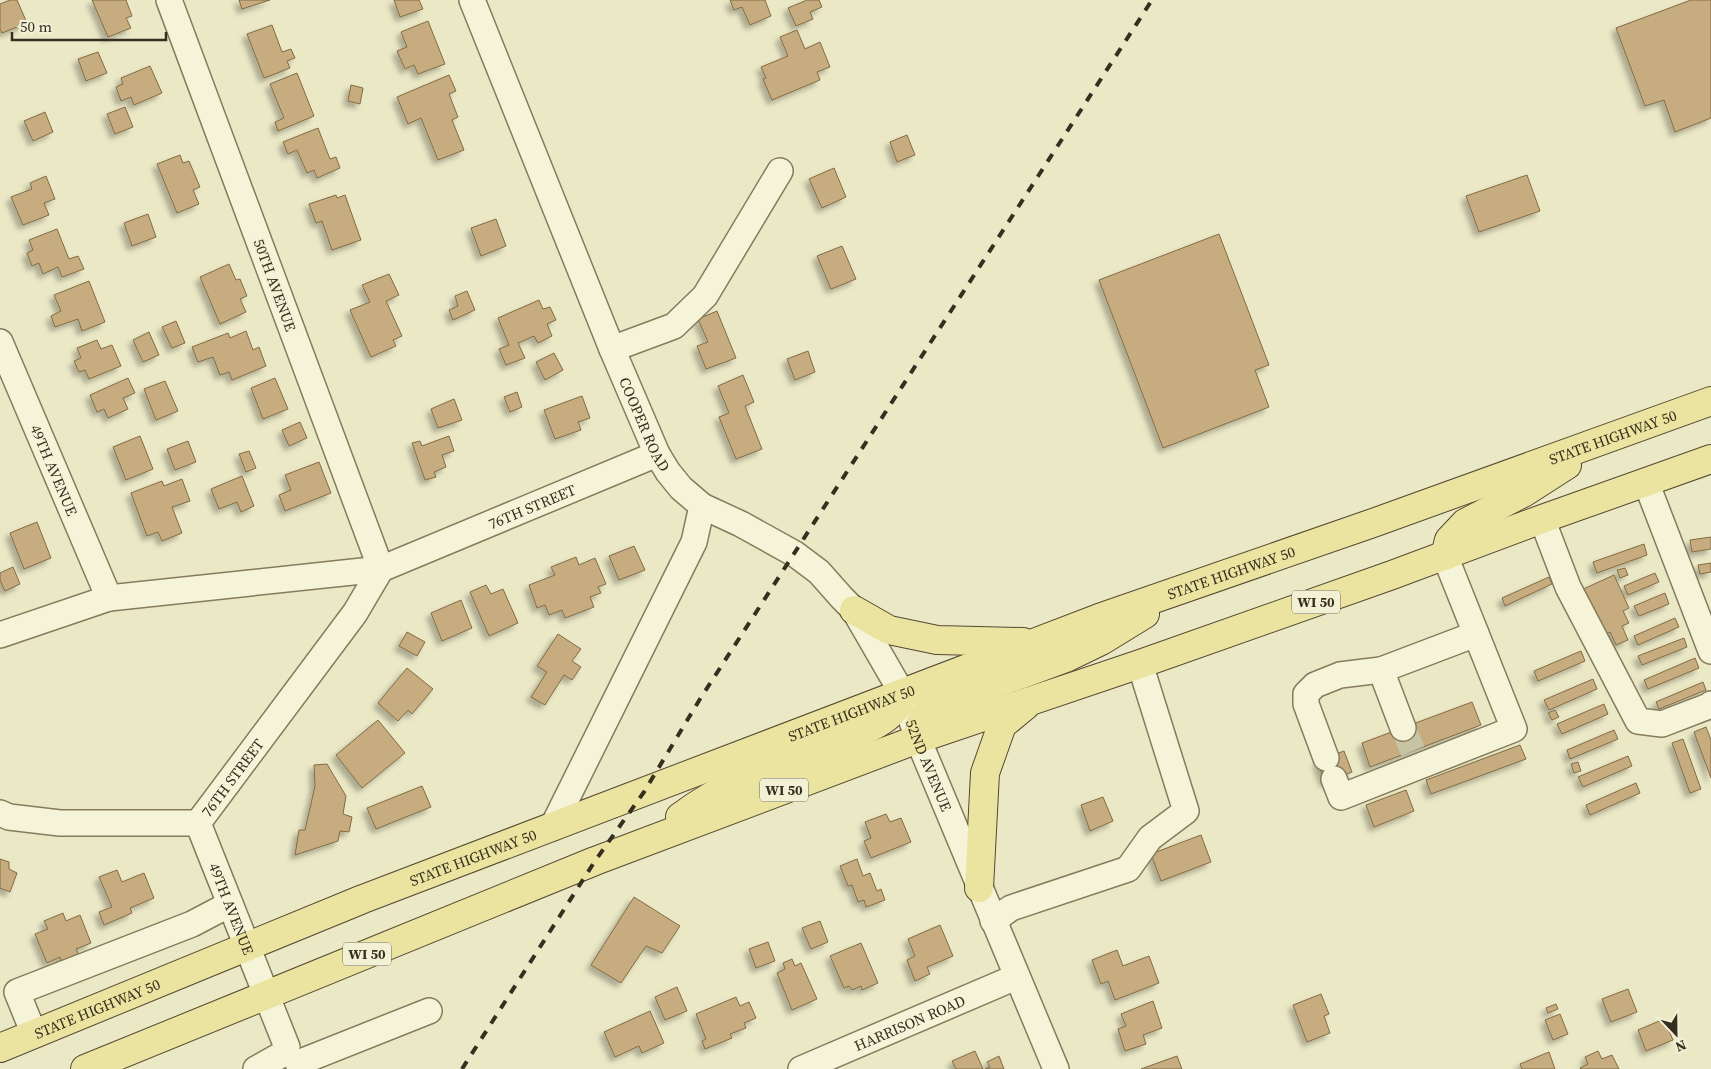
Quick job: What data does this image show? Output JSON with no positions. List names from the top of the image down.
{
  "streets": {
    "main road": ["STATE HIGHWAY 50", "WI 50"],
    "street": [
      "50TH AVENUE",
      "COOPER ROAD",
      "49TH AVENUE",
      "76TH STREET",
      "52ND AVENUE",
      "HARRISON ROAD"
    ]
  },
  "crossings": [
    ["50TH AVENUE", "76TH STREET"],
    ["COOPER ROAD", "76TH STREET"],
    ["COOPER ROAD", "52ND AVENUE"],
    ["STATE HIGHWAY 50", "49TH AVENUE"],
    ["STATE HIGHWAY 50", "52ND AVENUE"],
    ["49TH AVENUE", "76TH STREET"],
    ["49TH AVENUE", "WI 50"],
    ["WI 50", "52ND AVENUE"],
    ["52ND AVENUE", "HARRISON ROAD"]
  ],
  "scale_bar": "50 m",
  "north": "bottom"
}
